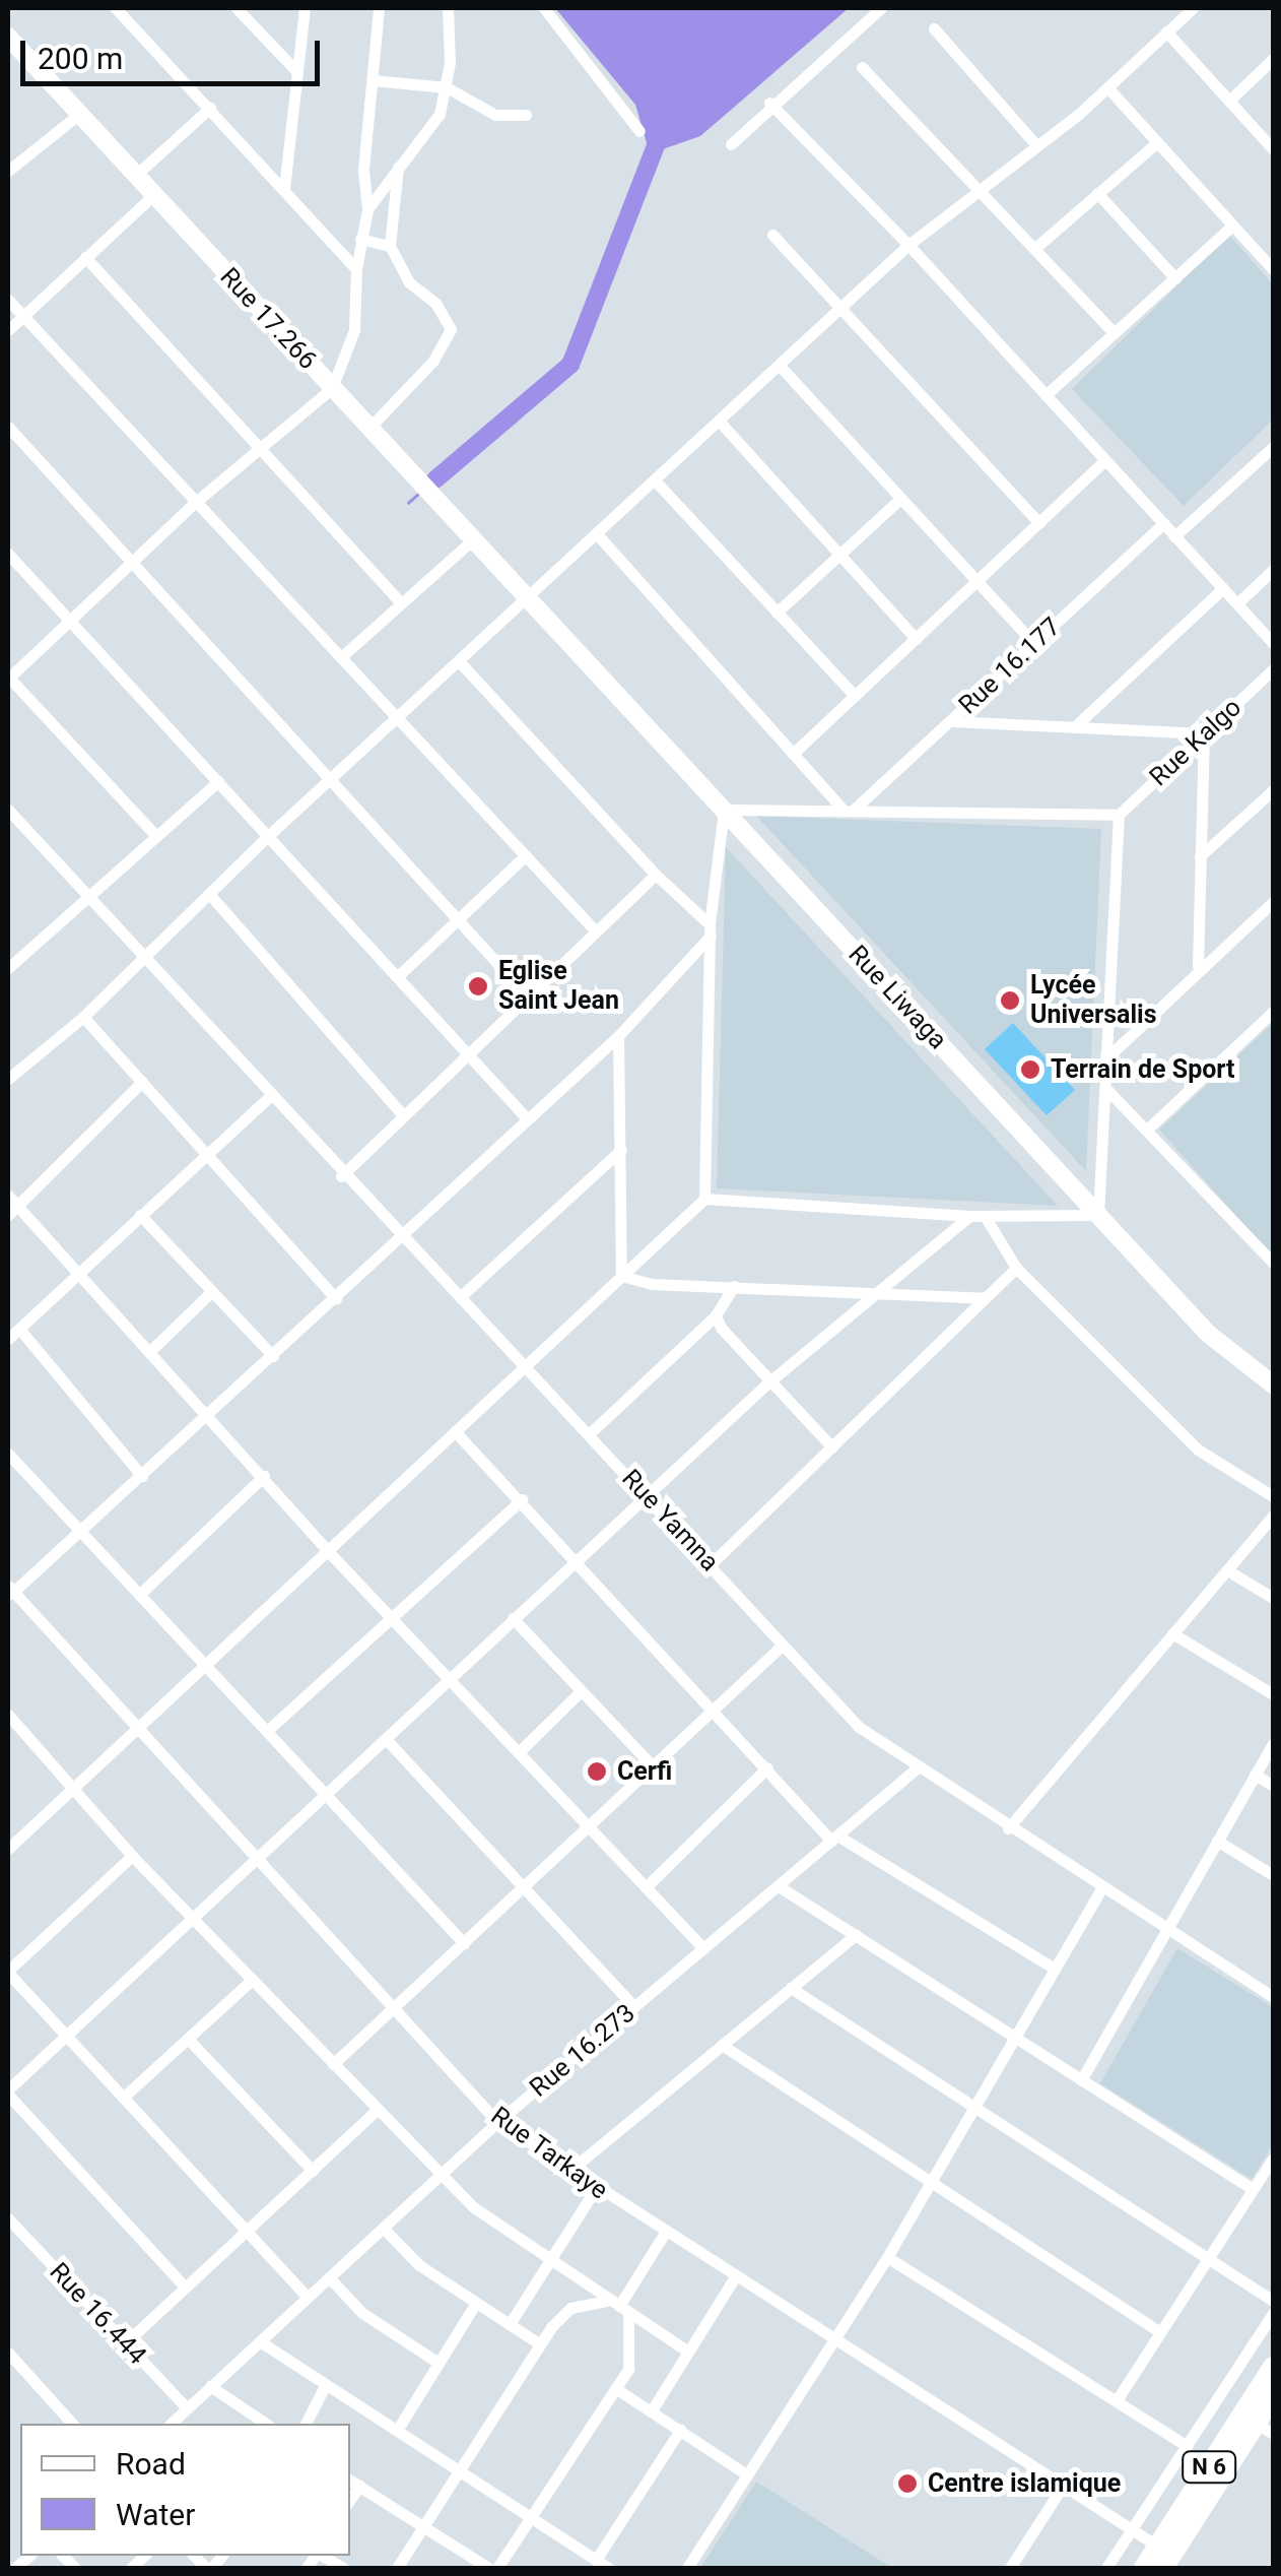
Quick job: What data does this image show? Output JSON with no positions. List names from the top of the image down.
{
  "streets": {
    "main road": ["Rue 17.266", "Rue Liwaga", "N 6"],
    "street": [
      "Rue 16.177",
      "Rue Kalgo",
      "Rue Yamna",
      "Rue 16.273",
      "Rue Tarkaye",
      "Rue 16.444"
    ]
  },
  "crossings": [
    ["Rue 17.266", "Rue Liwaga"],
    ["Rue Yamna", "Rue 16.273"],
    ["Rue 16.273", "Rue Tarkaye"],
    ["Rue 16.273", "Rue 16.444"],
    ["Rue Tarkaye", "N 6"]
  ],
  "places": [
    "Eglise Saint Jean",
    "Lycée Universalis",
    "Terrain de Sport",
    "Cerfi",
    "Centre islamique"
  ],
  "legend": ["Road", "Water"],
  "scale_bar": "200 m"
}
